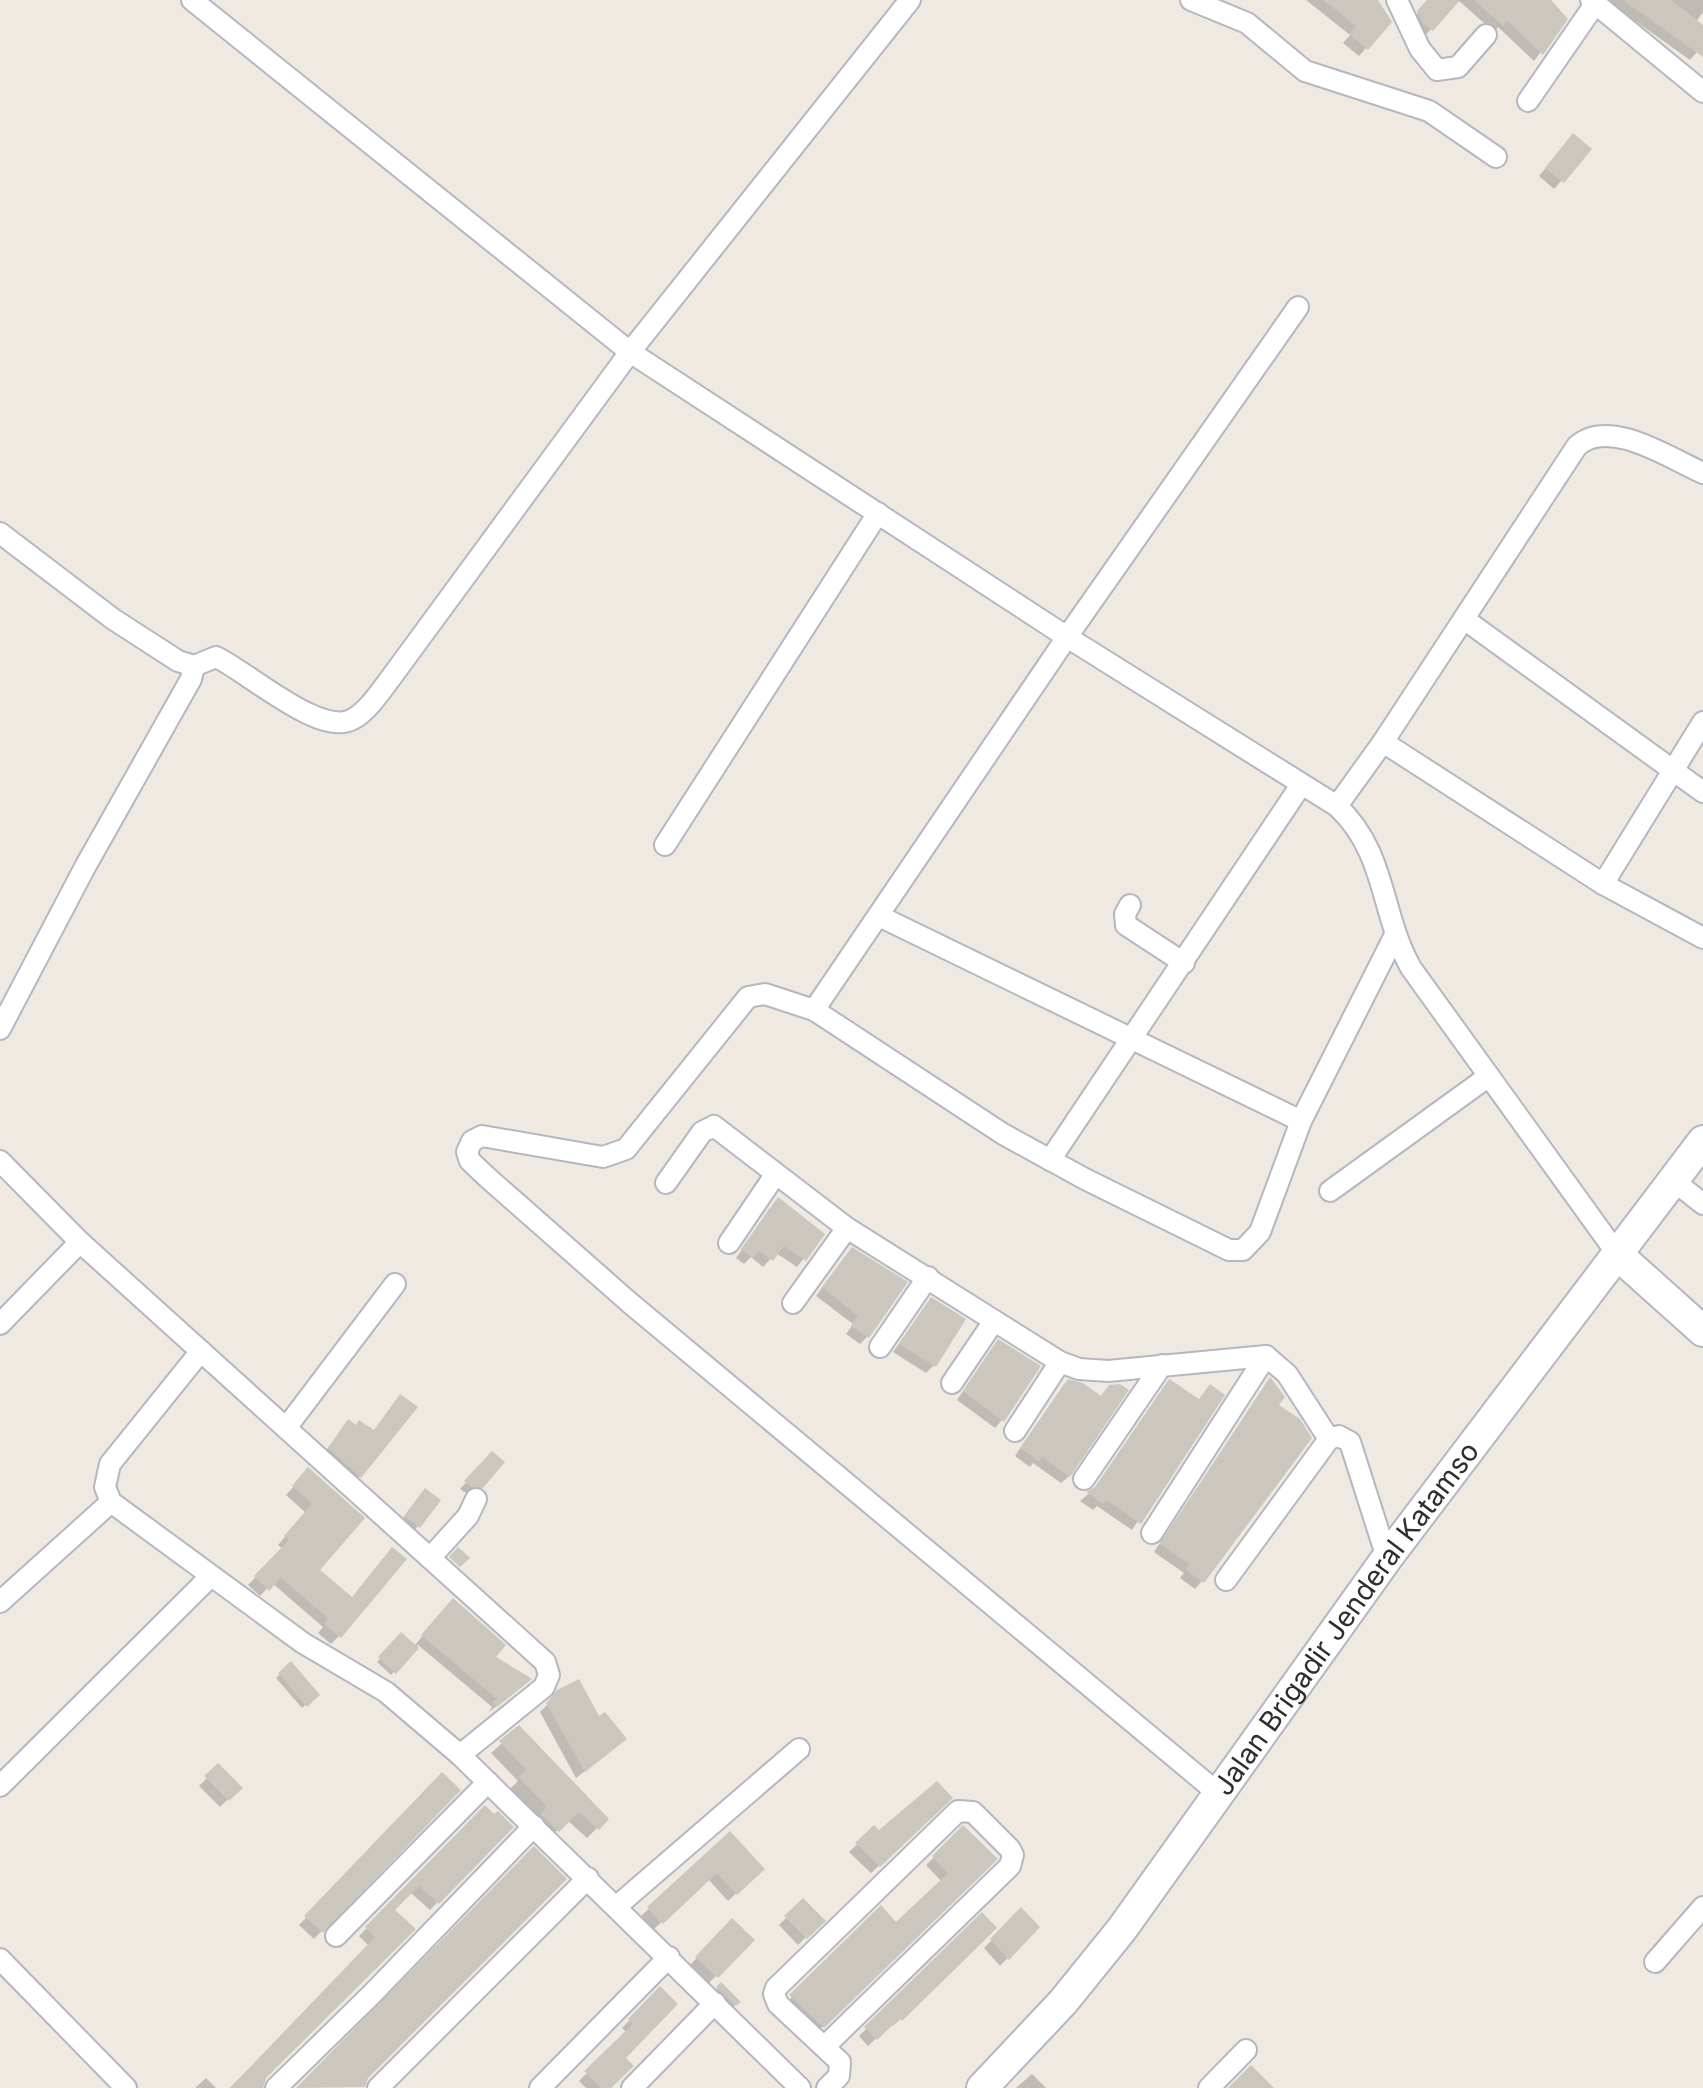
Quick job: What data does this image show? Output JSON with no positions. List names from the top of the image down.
{
  "streets": {
    "main road": ["Jalan Brigadir Jenderal Katamso"]
  }
}
